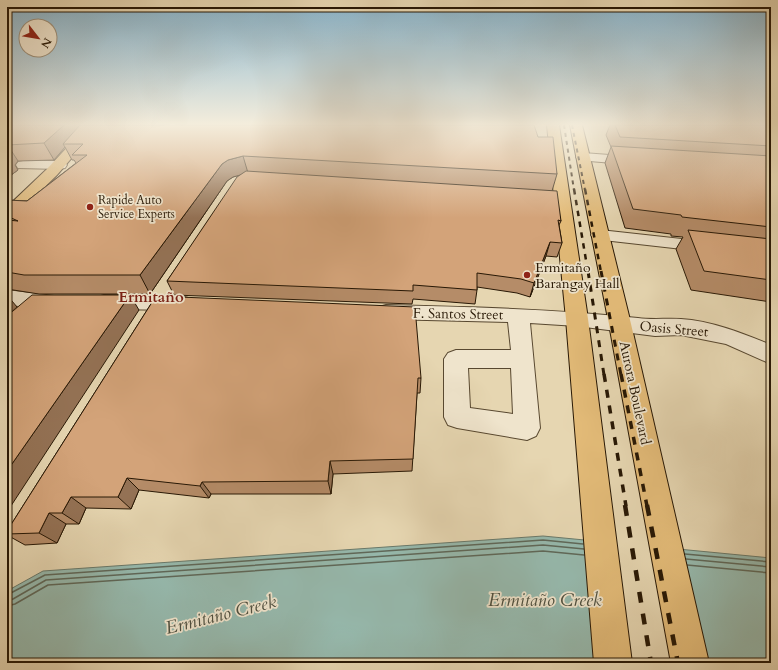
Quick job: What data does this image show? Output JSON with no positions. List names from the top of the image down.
{
  "streets": {
    "main road": ["Aurora Boulevard"],
    "street": ["F. Santos Street", "Oasis Street"]
  },
  "crossings": [
    ["F. Santos Street", "Oasis Street"],
    ["F. Santos Street", "Aurora Boulevard"],
    ["Oasis Street", "Aurora Boulevard"]
  ],
  "districts": ["Ermitaño"],
  "water": ["Ermitaño Creek"],
  "places": ["Rapide Auto Service Experts", "Ermitaño Barangay Hall"],
  "north": "bottom right"
}
